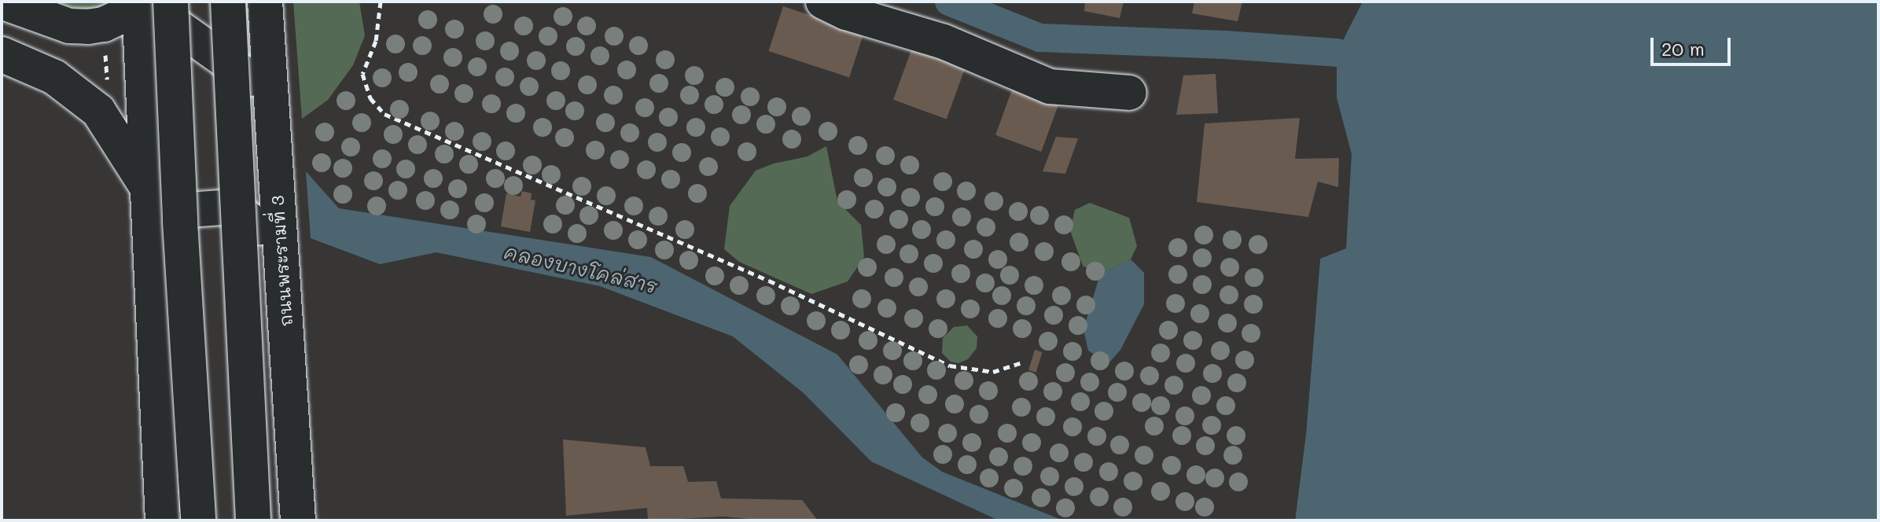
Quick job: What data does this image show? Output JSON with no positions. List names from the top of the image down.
{
  "streets": {
    "main road": ["ถนนพระรามที่ 3"]
  },
  "water": ["คลองบางโคล่สาร"],
  "scale_bar": "20 m"
}
